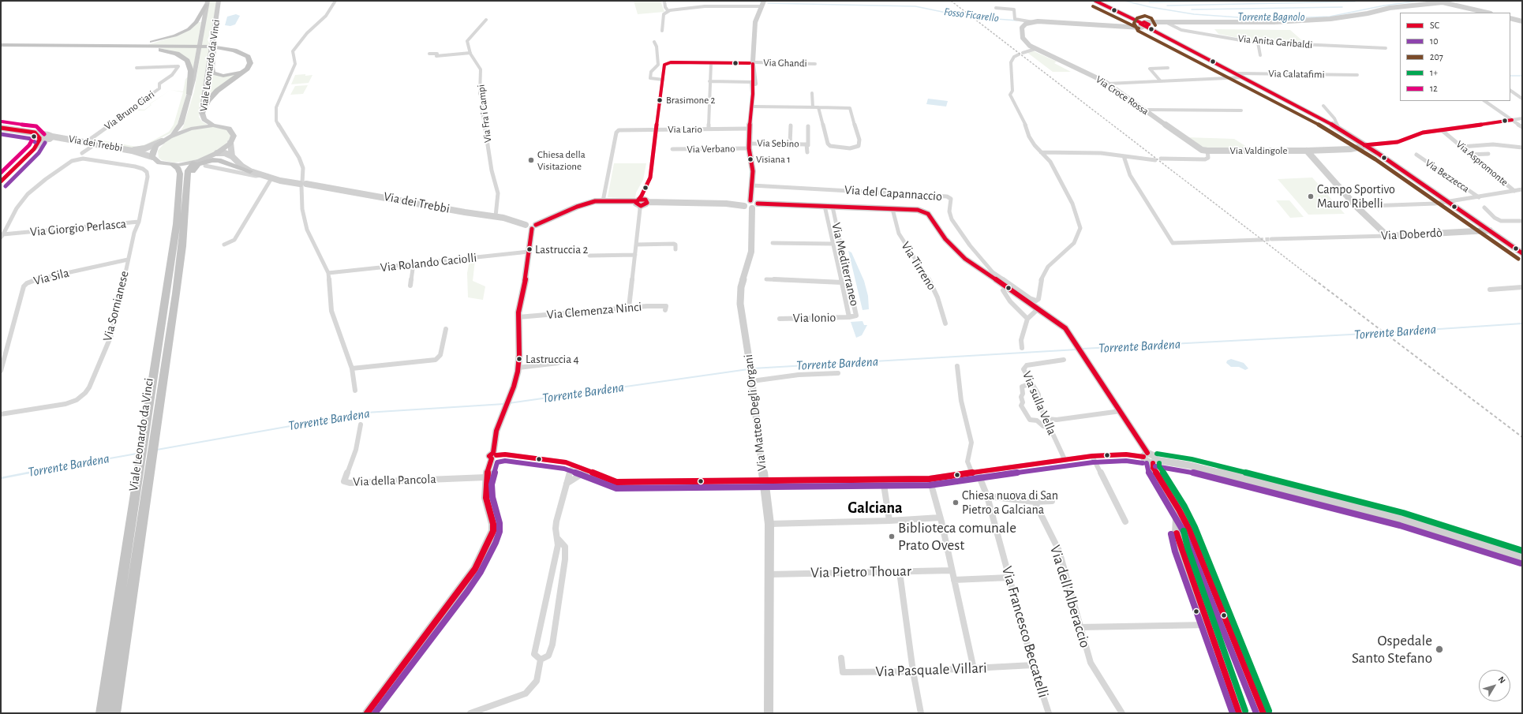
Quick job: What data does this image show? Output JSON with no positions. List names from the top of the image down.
{
  "streets": {
    "highway": ["Viale Leonardo da Vinci"],
    "street": [
      "Via Anita Garibaldi",
      "Via Ghandi",
      "Via Calatafimi",
      "Via Croce Rossa",
      "Via Bruno Ciari",
      "Via Fra i Campi",
      "Via Lario",
      "Via dei Trebbi",
      "Via Sebino",
      "Via Verbano",
      "Via Valdingole",
      "Via Aspromonte",
      "Via Bezzecca",
      "Via del Capannaccio",
      "Via Giorgio Perlasca",
      "Via Doberdò",
      "Via Rolando Caciolli",
      "Via Mediterraneo",
      "Via Tirreno",
      "Via Sila",
      "Via Sornianese",
      "Via Clemenza Ninci",
      "Via Ionio",
      "Via sulla Vella",
      "Via Matteo Degli Organi",
      "Via della Pancola",
      "Via Pietro Thouar",
      "Via dell'Alberaccio",
      "Via Francesco Beccatelli",
      "Via Pasquale Villari"
    ]
  },
  "crossings": [
    ["Via Ghandi", "Via Lario"],
    ["Via Ghandi", "Via Clemenza Ninci"],
    ["Viale Leonardo da Vinci", "Via dei Trebbi"],
    ["Via Croce Rossa", "Via Valdingole"],
    ["Via Bruno Ciari", "Via dei Trebbi"],
    ["Via Fra i Campi", "Via dei Trebbi"],
    ["Via Sebino", "Via Verbano"],
    ["Via Aspromonte", "Via Bezzecca"],
    ["Via Giorgio Perlasca", "Via Sornianese"],
    ["Via Mediterraneo", "Via Ionio"],
    ["Via Sila", "Via Sornianese"],
    ["Via Matteo Degli Organi", "Via Pietro Thouar"],
    ["Via Francesco Beccatelli", "Via Pasquale Villari"]
  ],
  "districts": ["Galciana"],
  "water": ["Fosso Ficarello", "Torrente Bagnolo", "Torrente Bardena"],
  "places": [
    "Brasimone 2",
    "Visiana 1",
    "Chiesa della Visitazione",
    "Campo Sportivo Mauro Ribelli",
    "Lastruccia 2",
    "Lastruccia 4",
    "Chiesa nuova di San Pietro a Galciana",
    "Biblioteca comunale Prato Ovest",
    "Ospedale Santo Stefano"
  ],
  "lines": [
    "transit line SC",
    "transit line 207",
    "transit line 12",
    "transit line 10",
    "transit line 1+"
  ],
  "legend": [
    "SC",
    "10",
    "207",
    "1+",
    "12"
  ],
  "north": "top right"
}
